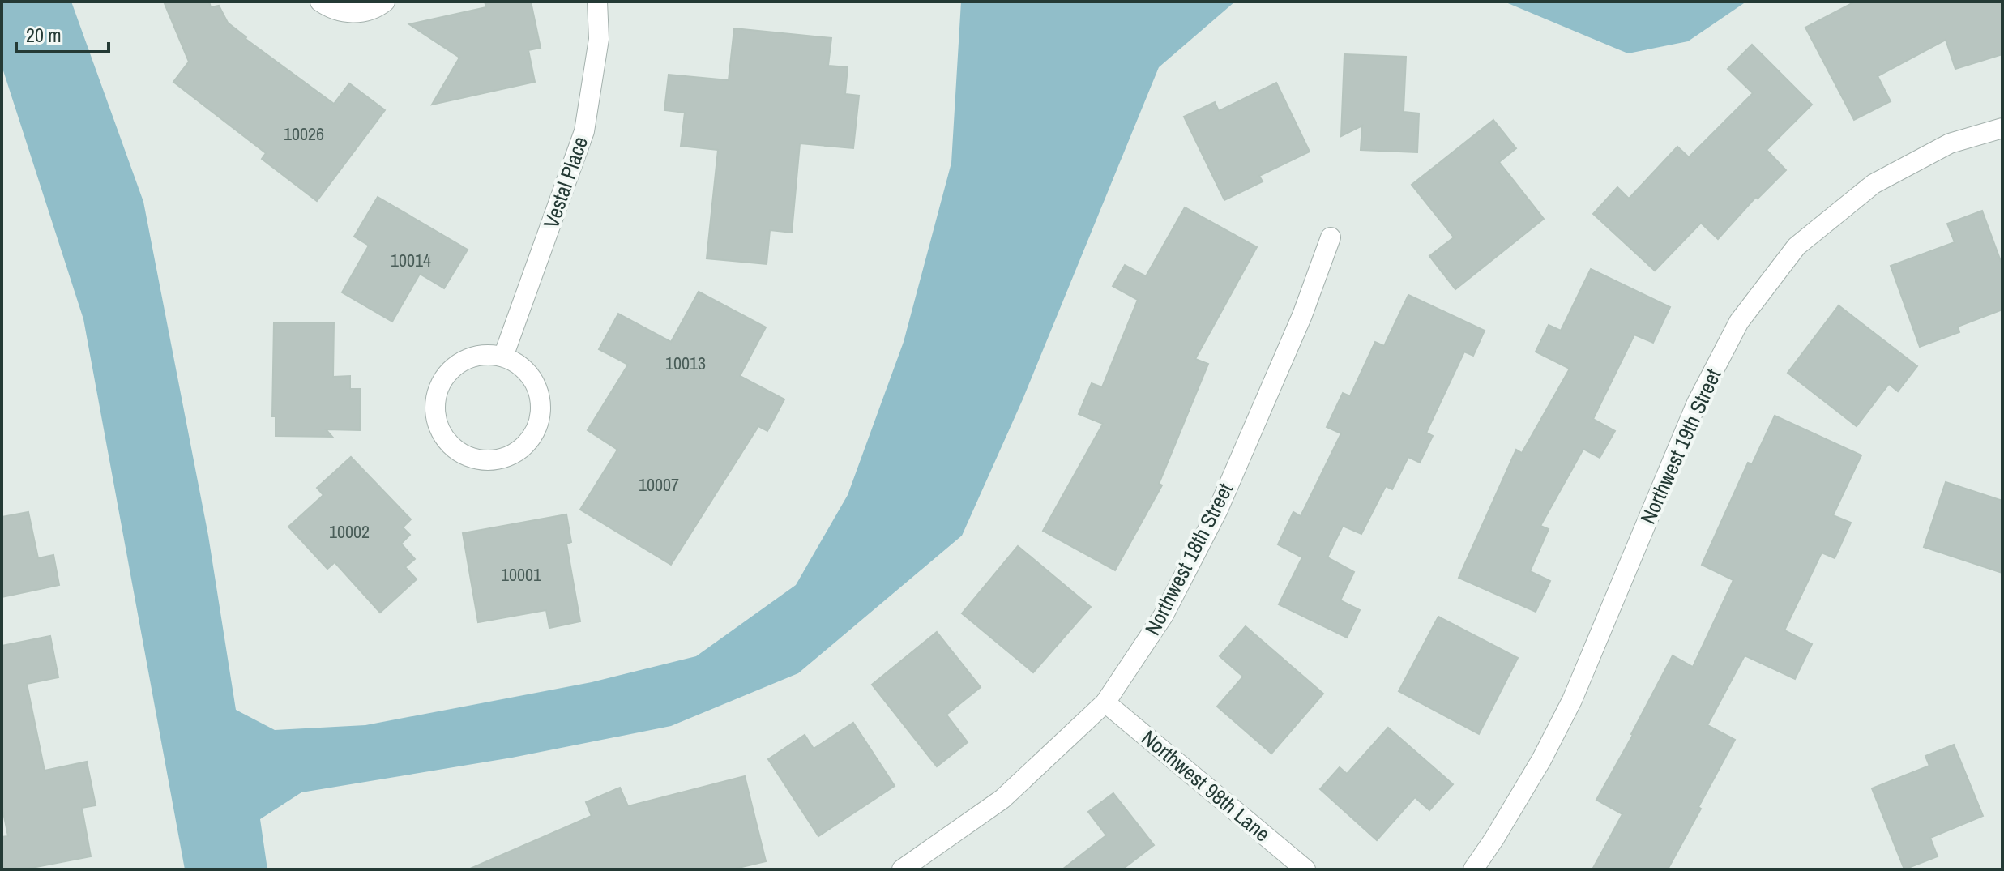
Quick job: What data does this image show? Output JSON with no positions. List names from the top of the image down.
{
  "streets": {
    "street": [
      "Vestal Place",
      "Northwest 19th Street",
      "Northwest 18th Street",
      "Northwest 98th Lane"
    ]
  },
  "crossings": [
    ["Northwest 18th Street", "Northwest 98th Lane"]
  ],
  "house_numbers": [
    "10026",
    "10014",
    "10013",
    "10007",
    "10002",
    "10001"
  ],
  "scale_bar": "20 m"
}
